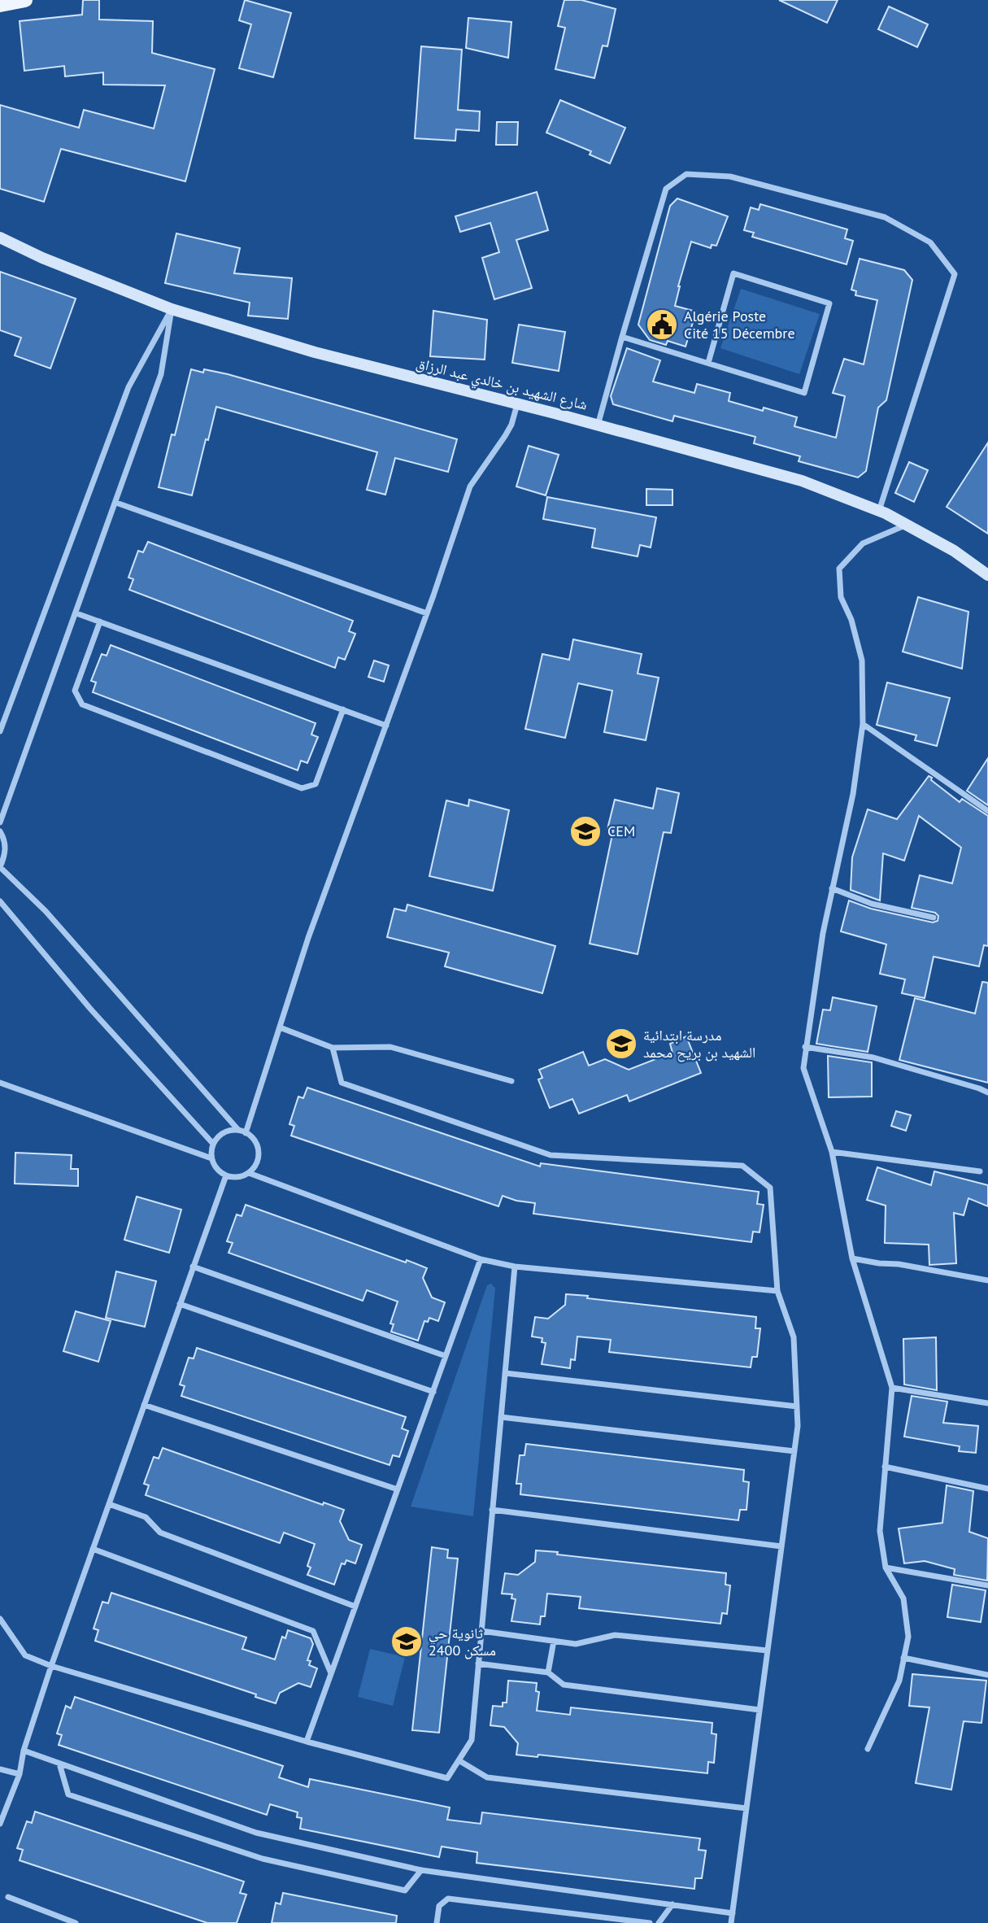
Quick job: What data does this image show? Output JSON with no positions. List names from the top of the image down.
{
  "streets": {
    "main road": ["شارع الشهيد بن خالدي عبد الرزاق"]
  },
  "places": {
    "public building": ["Algérie Poste Cité 15 Décembre"],
    "school or university": ["CEM", "مدرسة ابتدائية الشهيد بن بريح محمد", "ثانوية حي 2400 مسكن"]
  }
}
